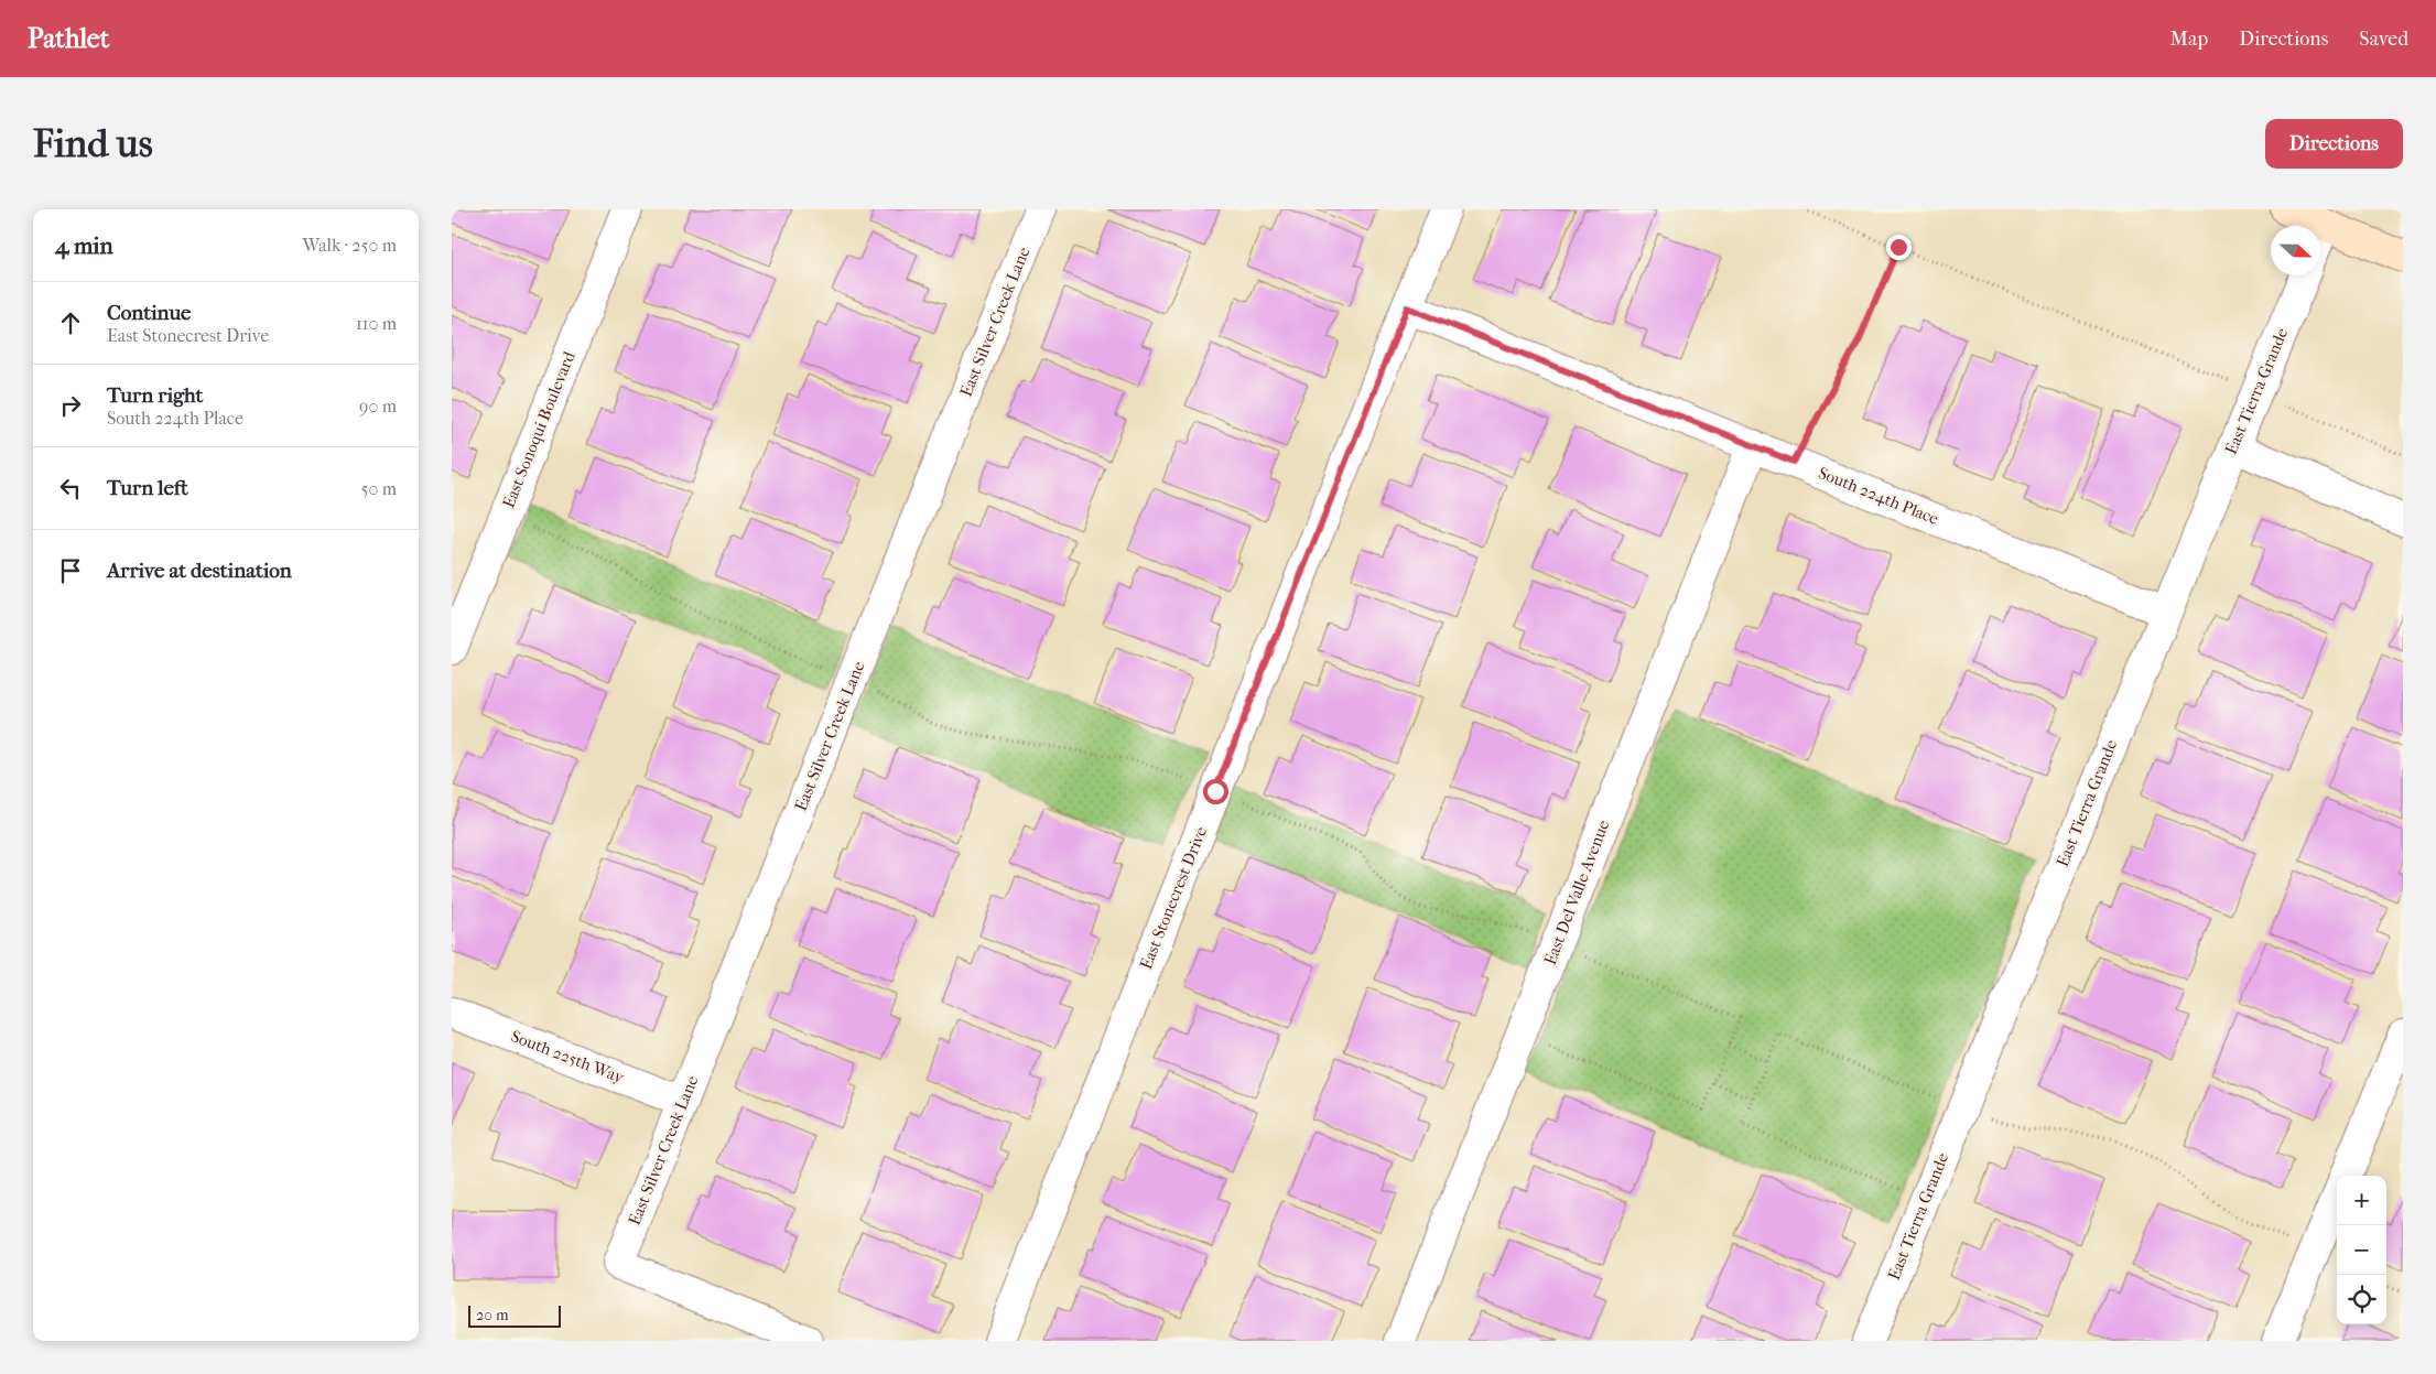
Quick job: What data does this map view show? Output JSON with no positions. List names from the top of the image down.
{
  "streets": {
    "street": [
      "East Silver Creek Lane",
      "East Tierra Grande",
      "East Sonoqui Boulevard",
      "South 224th Place",
      "East Del Valle Avenue",
      "East Stonecrest Drive",
      "South 225th Way"
    ]
  },
  "crossings": [
    ["East Silver Creek Lane", "South 225th Way"],
    ["East Tierra Grande", "South 224th Place"],
    ["South 224th Place", "East Del Valle Avenue"],
    ["South 224th Place", "East Stonecrest Drive"]
  ],
  "scale_bar": "20 m",
  "north": "right",
  "page": {
    "header": "Pathlet",
    "nav": ["Map", "Directions", "Saved"],
    "buttons": "Directions",
    "title": "Find us",
    "heading": ["4 min", "Walk · 250 m"],
    "list": [
      ["Continue", "East Stonecrest Drive", "110 m"],
      ["Turn right", "South 224th Place", "90 m"],
      ["Turn left", "50 m"],
      "Arrive at destination"
    ],
    "map_buttons": ["+", "−"],
    "scale": "20 m"
  }
}
